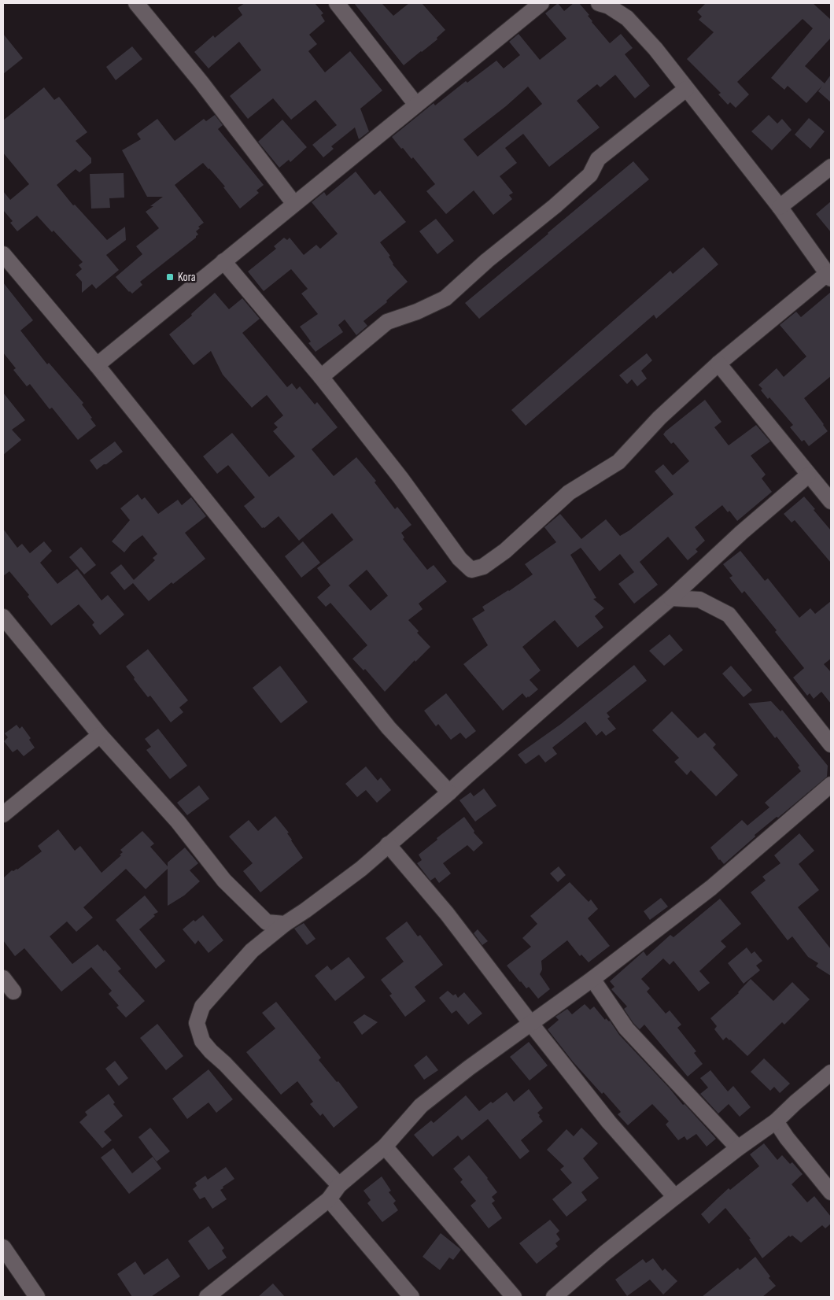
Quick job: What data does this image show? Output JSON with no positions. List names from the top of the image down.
{
  "places": {
    "transit": ["Kora"]
  }
}
